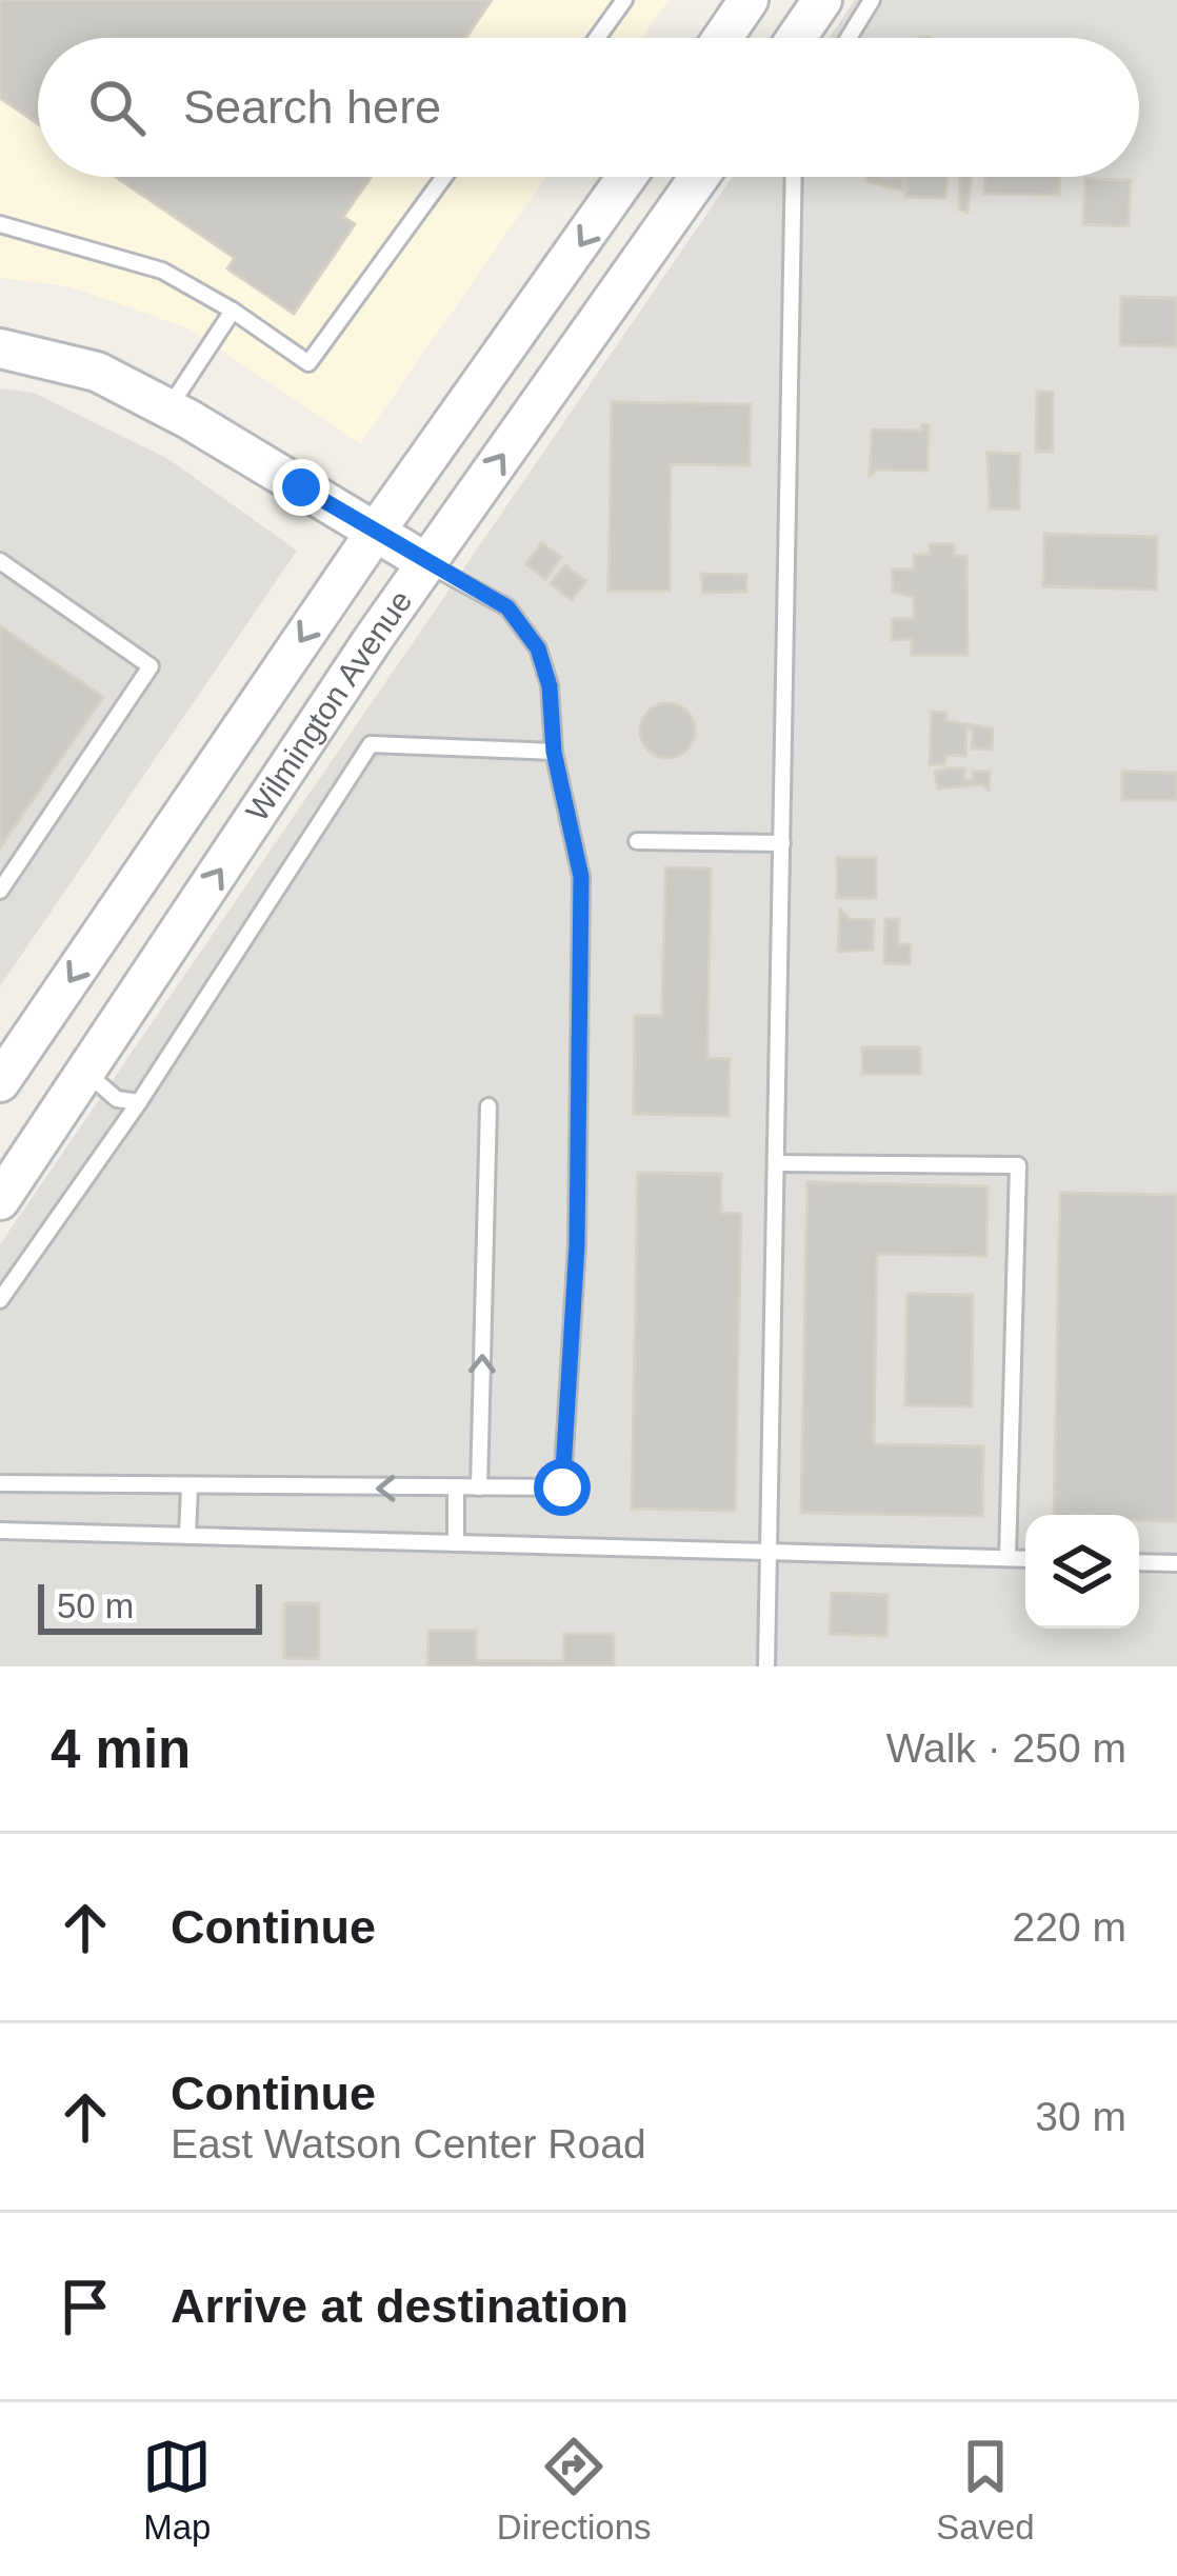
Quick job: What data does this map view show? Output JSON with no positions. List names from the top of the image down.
{
  "streets": {
    "main road": ["Wilmington Avenue"]
  },
  "scale_bar": "50 m",
  "page": {
    "search": "Search here",
    "scale": "50 m",
    "heading": ["4 min", "Walk · 250 m"],
    "list": [
      ["Continue", "220 m"],
      ["Continue", "East Watson Center Road", "30 m"],
      "Arrive at destination"
    ],
    "nav": ["Map", "Directions", "Saved"]
  }
}
